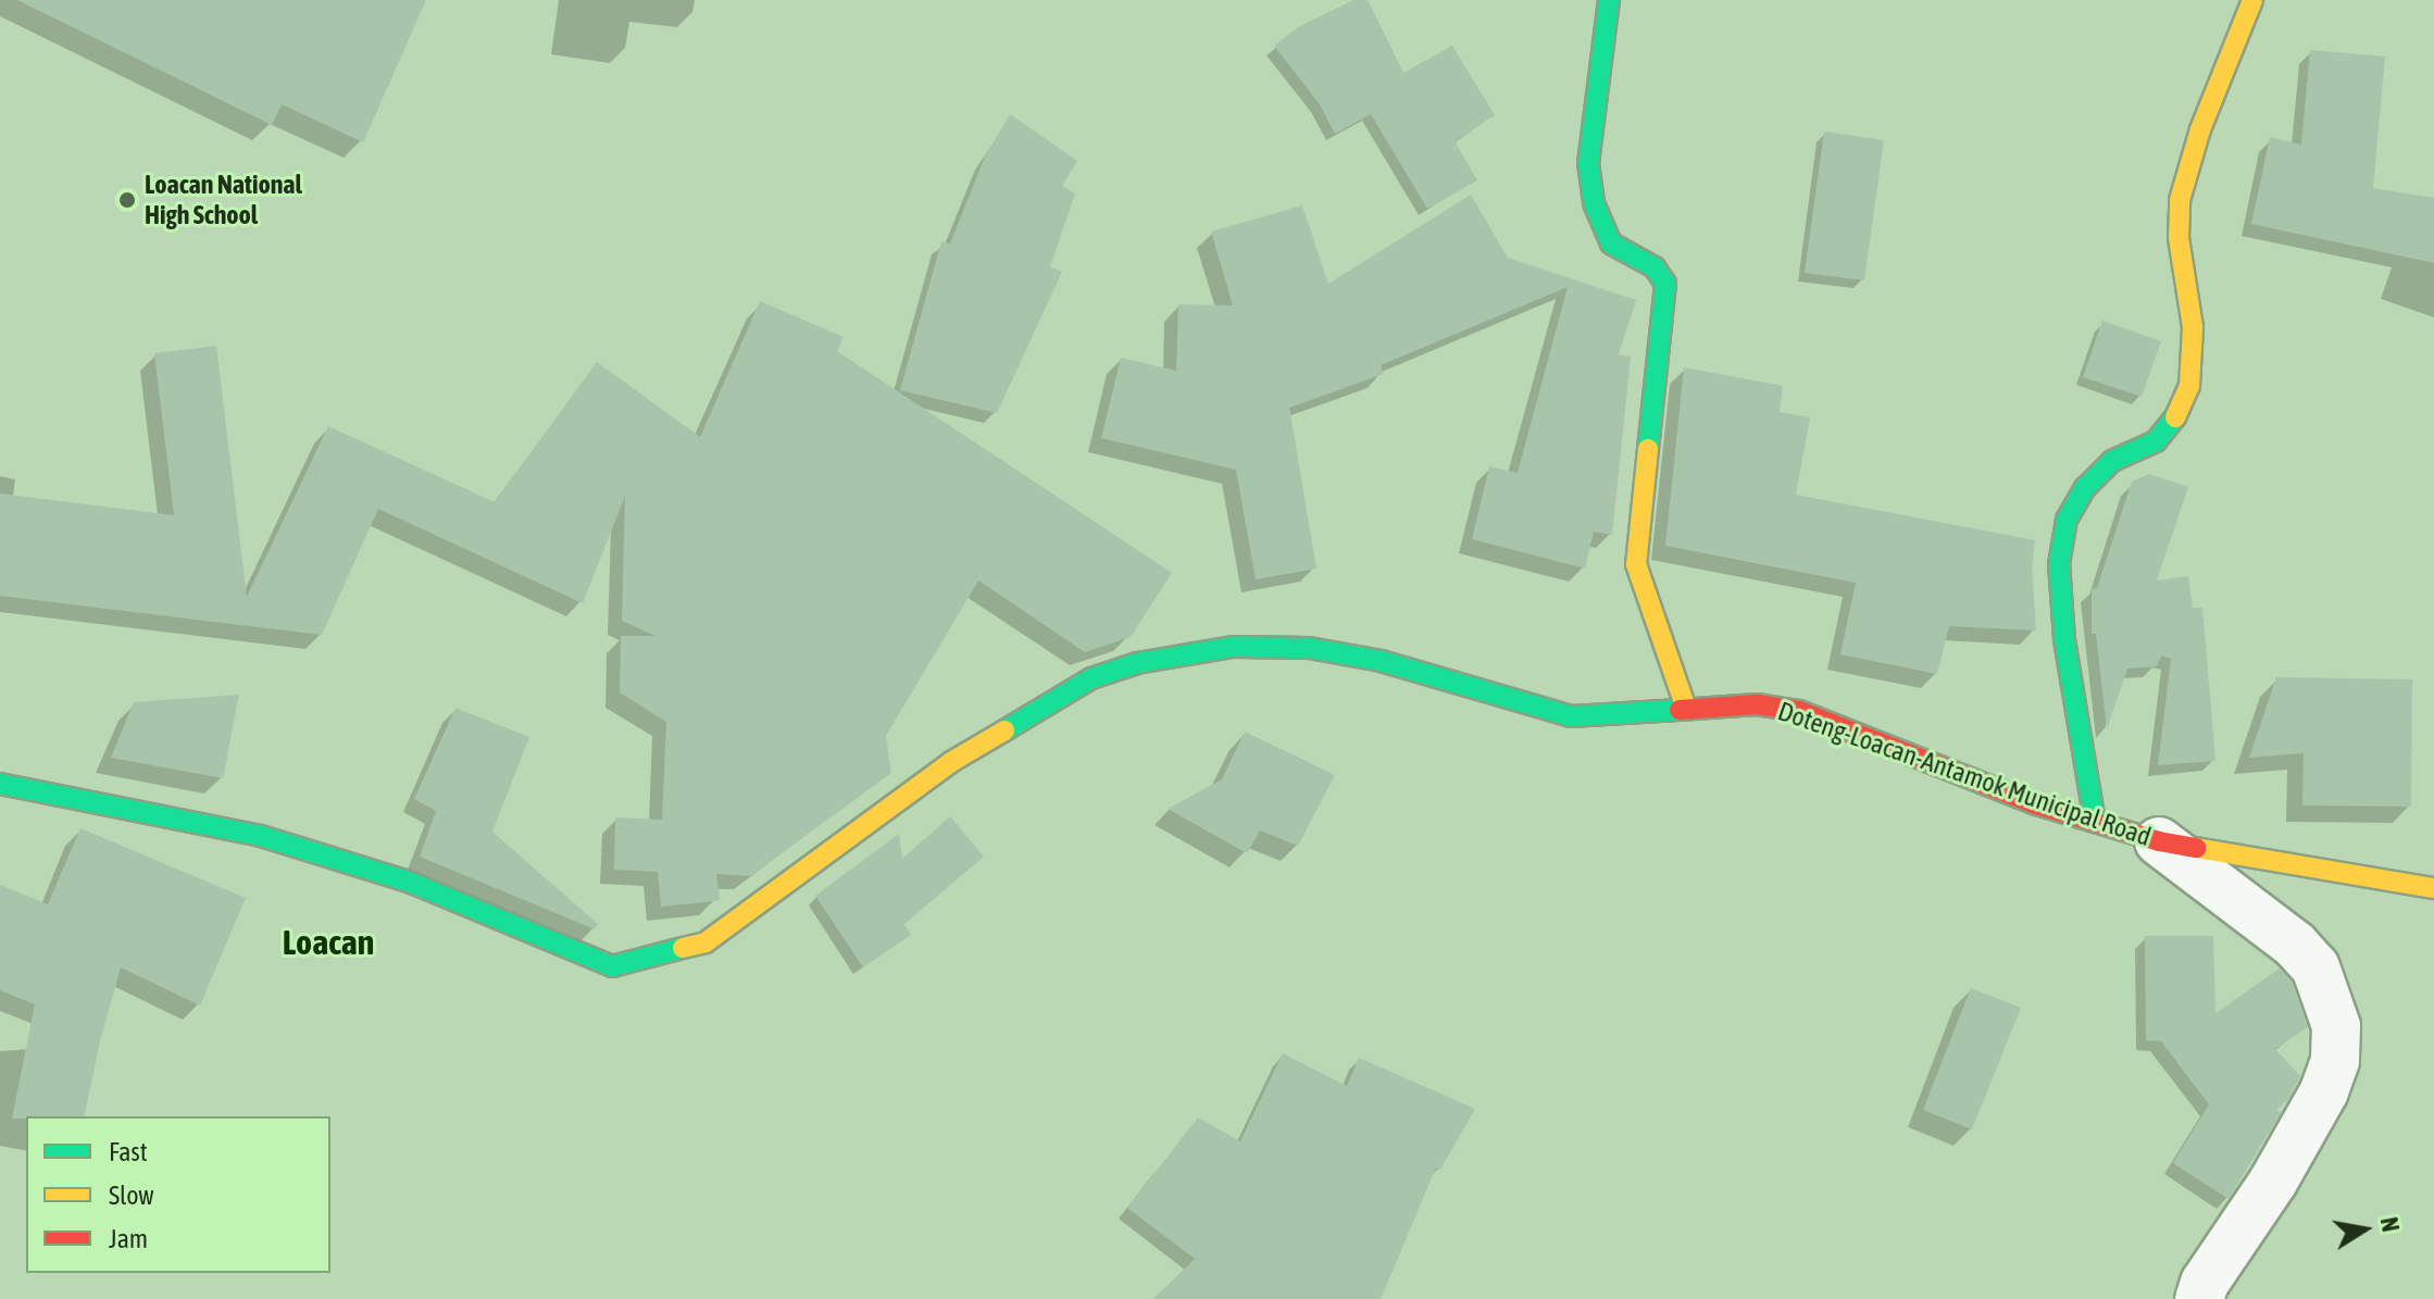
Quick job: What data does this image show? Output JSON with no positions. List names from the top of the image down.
{
  "streets": {
    "street": ["Doteng-Loacan-Antamok Municipal Road"]
  },
  "districts": ["Loacan"],
  "places": ["Loacan National High School"],
  "legend": ["Fast", "Slow", "Jam"],
  "north": "right"
}
